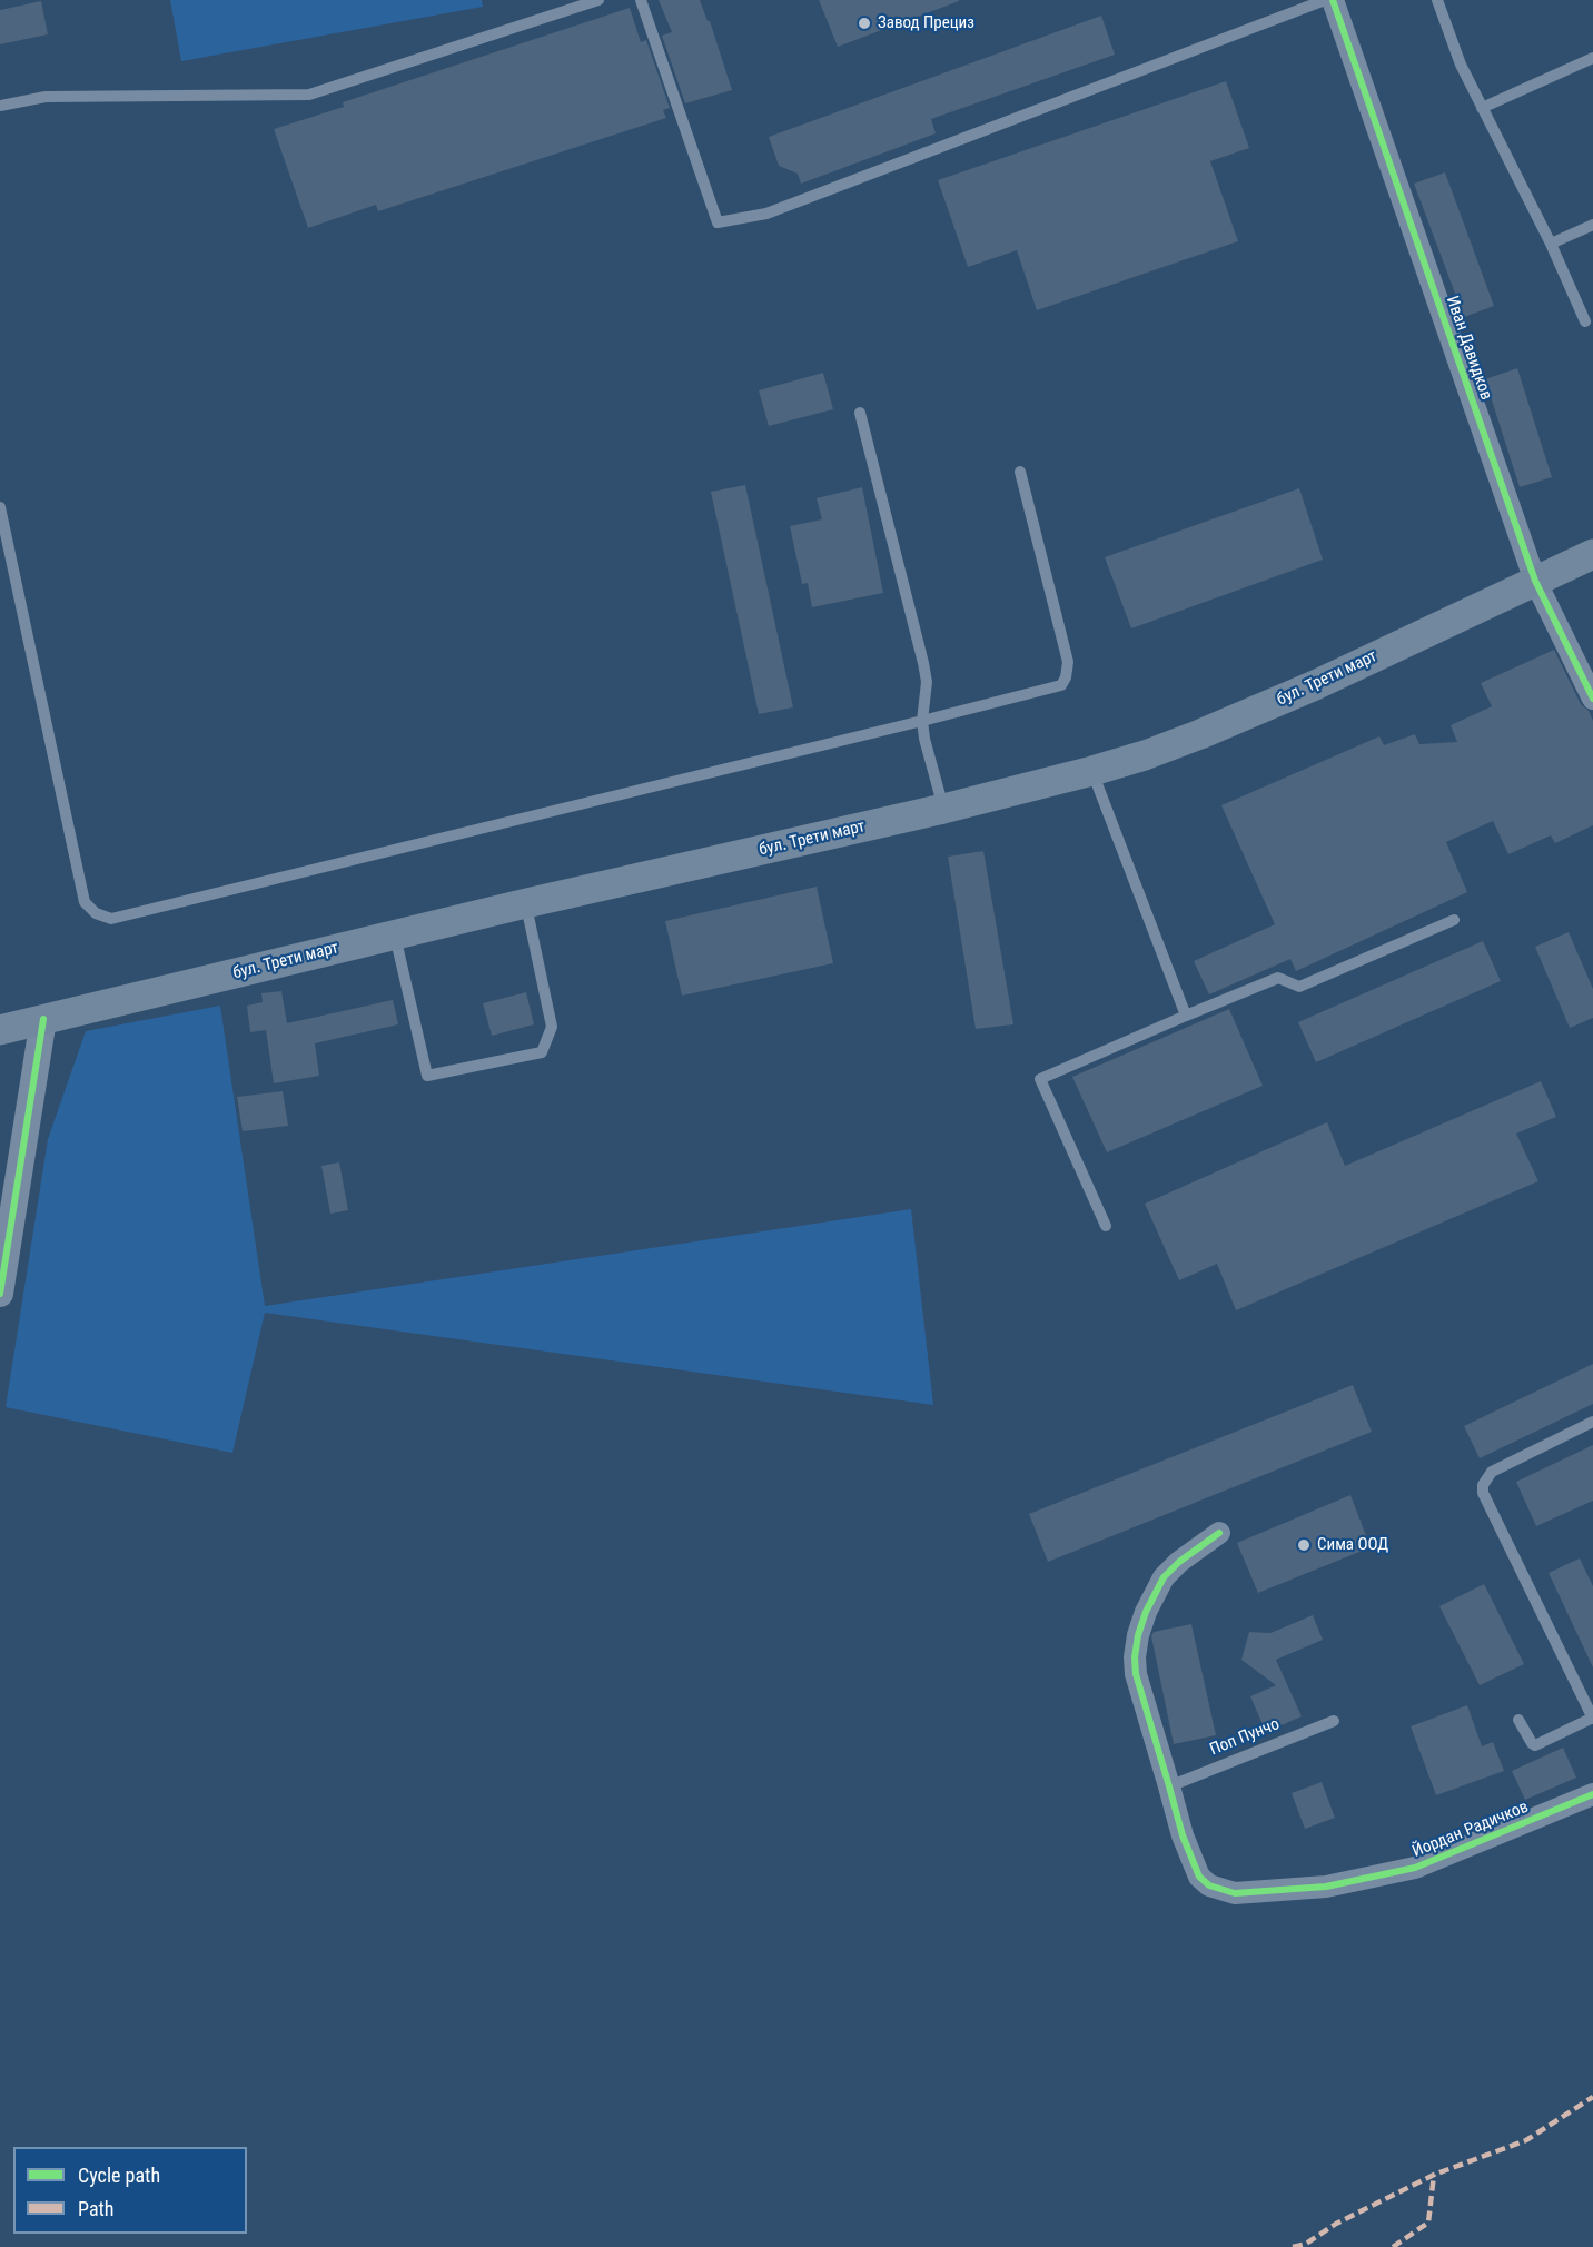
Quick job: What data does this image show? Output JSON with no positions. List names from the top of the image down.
{
  "streets": {
    "main road": ["бул. Трети март"],
    "street": ["Иван Давидков", "Йордан Радичков"],
    "lane": ["Поп Пунчо"]
  },
  "crossings": [
    ["Иван Давидков", "бул. Трети март"],
    ["Поп Пунчо", "Йордан Радичков"]
  ],
  "places": ["Завод Прециз", "Сима ООД"],
  "legend": ["Cycle path", "Path"]
}
